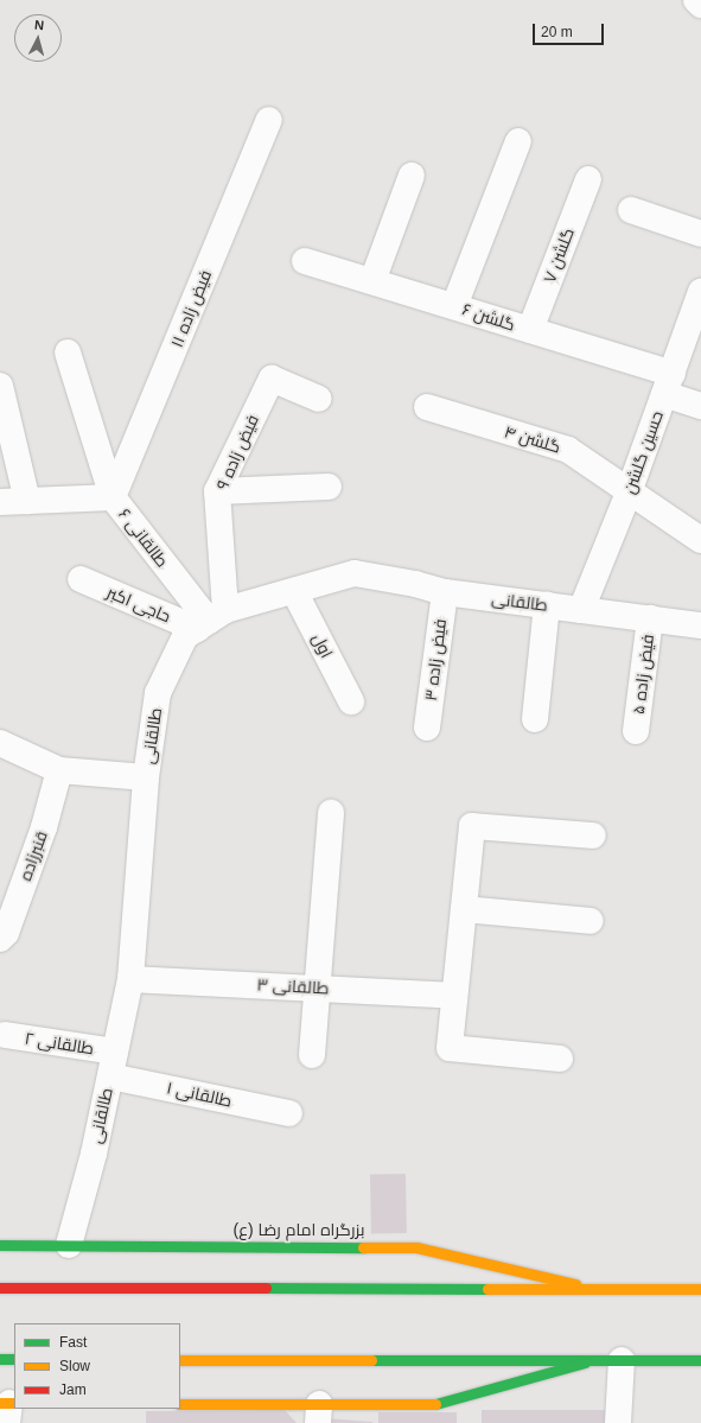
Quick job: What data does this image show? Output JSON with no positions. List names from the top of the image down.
{
  "streets": {
    "main road": ["بزرگراه امام رضا (ع)"],
    "street": [
      "گلشن ۷",
      "فیض زاده ۱۱",
      "گلشن ۶",
      "گلشن ۴",
      "فیض زاده ۹",
      "حسین گلشن",
      "طالقانی ۶",
      "طالقانی",
      "حاجی اکبر",
      "اول",
      "فیض زاده ۳",
      "فیض زاده ۵",
      "قنبرزاده",
      "طالقانی ۳",
      "طالقانی ۲",
      "طالقانی ۱"
    ]
  },
  "crossings": [
    ["گلشن ۷", "گلشن ۶"],
    ["فیض زاده ۱۱", "طالقانی ۶"],
    ["گلشن ۶", "حسین گلشن"],
    ["گلشن ۴", "حسین گلشن"],
    ["فیض زاده ۹", "طالقانی ۶"],
    ["فیض زاده ۹", "طالقانی"],
    ["فیض زاده ۹", "حاجی اکبر"],
    ["حسین گلشن", "طالقانی"],
    ["طالقانی ۶", "طالقانی"],
    ["طالقانی ۶", "حاجی اکبر"],
    ["طالقانی", "حاجی اکبر"],
    ["طالقانی", "اول"],
    ["طالقانی", "فیض زاده ۳"],
    ["طالقانی", "فیض زاده ۵"],
    ["طالقانی", "طالقانی ۳"],
    ["طالقانی", "طالقانی ۲"],
    ["طالقانی", "طالقانی ۱"],
    ["طالقانی", "بزرگراه امام رضا (ع)"],
    ["طالقانی ۲", "طالقانی ۱"]
  ],
  "legend": ["Fast", "Slow", "Jam"],
  "scale_bar": "20 m",
  "north": "top"
}
